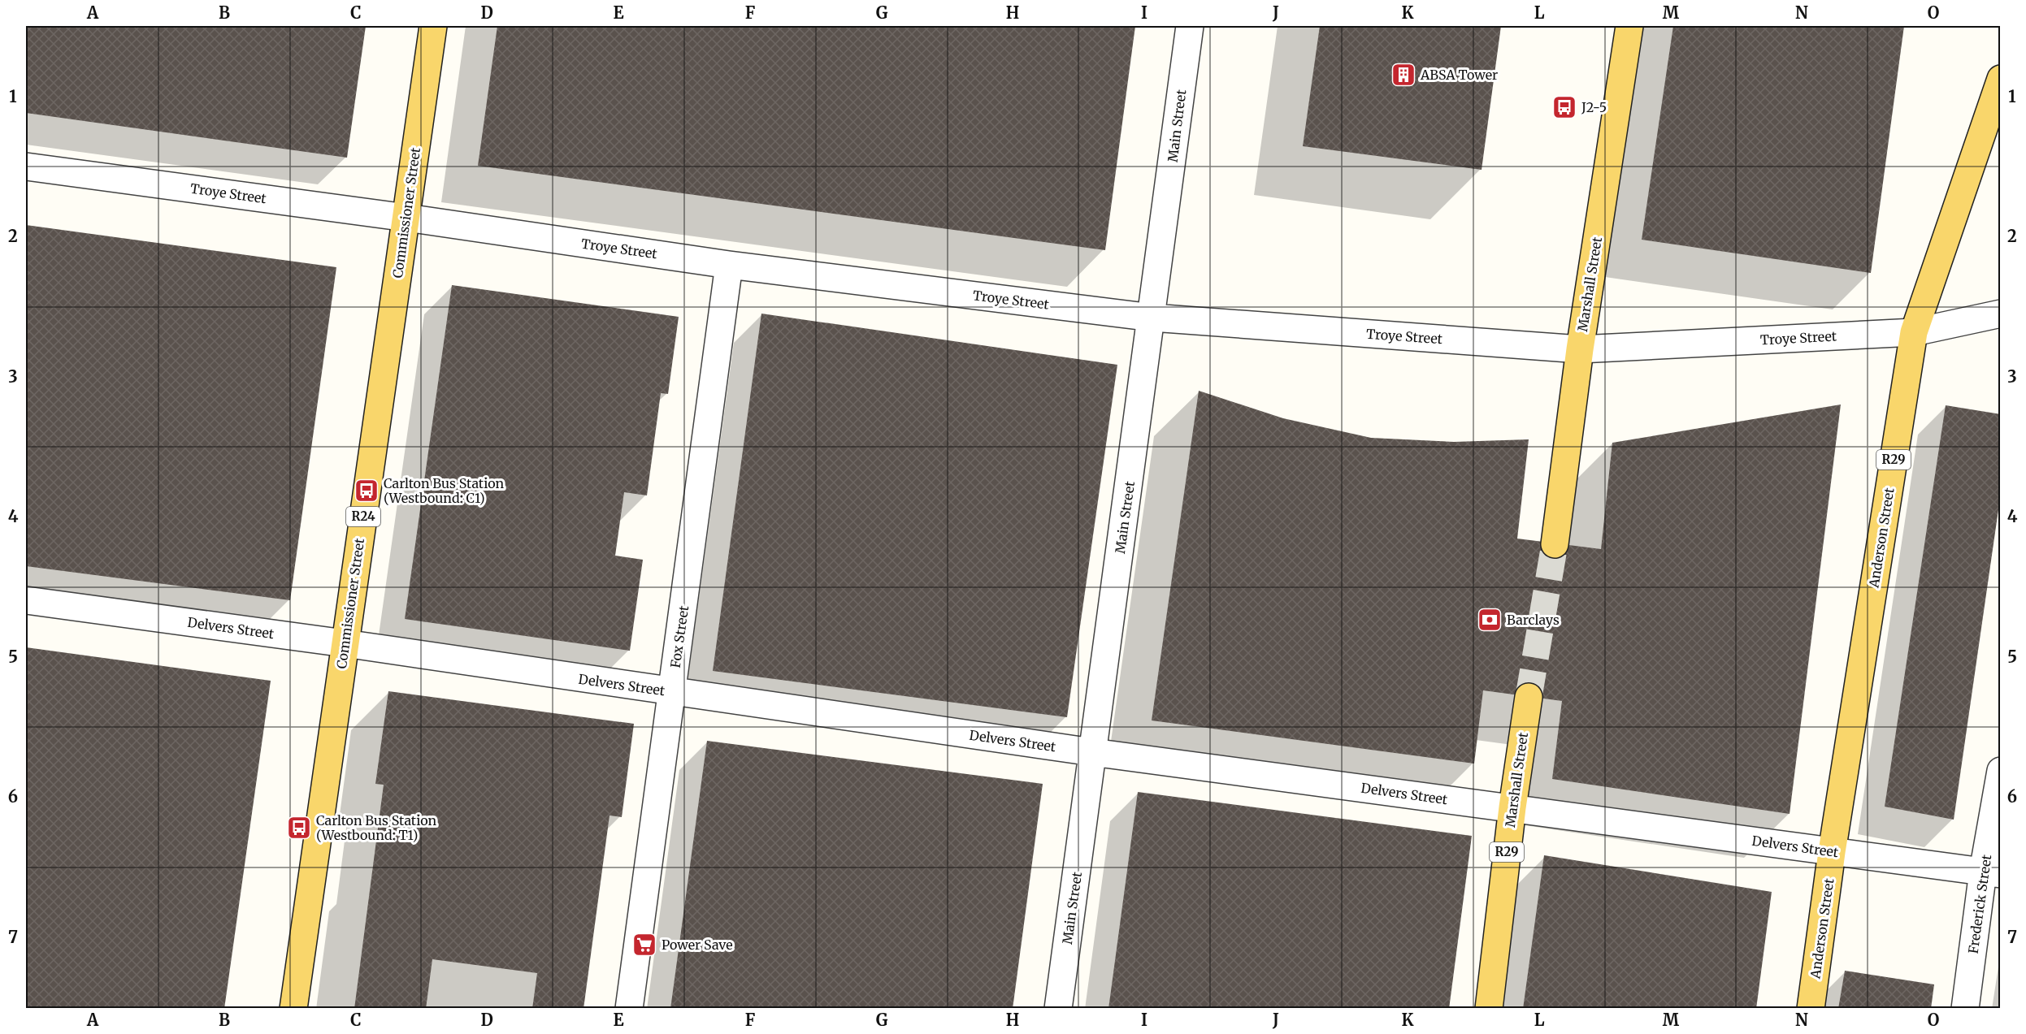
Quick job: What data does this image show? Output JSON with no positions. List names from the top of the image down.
{
  "streets": {
    "main road": [
      "Commissioner Street",
      "Marshall Street",
      "R29",
      "R24",
      "Anderson Street"
    ],
    "street": [
      "Main Street",
      "Troye Street",
      "Delvers Street",
      "Fox Street",
      "Frederick Street"
    ]
  },
  "crossings": [
    ["Main Street", "Troye Street"],
    ["Main Street", "Delvers Street"],
    ["Troye Street", "Commissioner Street"],
    ["Troye Street", "Marshall Street"],
    ["Troye Street", "Anderson Street"],
    ["Troye Street", "Fox Street"],
    ["Commissioner Street", "Delvers Street"],
    ["Marshall Street", "Delvers Street"],
    ["Anderson Street", "Delvers Street"],
    ["Delvers Street", "Fox Street"],
    ["Delvers Street", "Frederick Street"]
  ],
  "places": {
    "building": ["ABSA Tower"],
    "bus stop": ["J2-5", "Carlton Bus Station (Westbound: C1)", "Carlton Bus Station (Westbound: T1)"],
    "bank": ["Barclays"],
    "supermarket": ["Power Save"]
  },
  "grid": {
    "columns": [
      "A",
      "B",
      "C",
      "D",
      "E",
      "F",
      "G",
      "H",
      "I",
      "J",
      "K",
      "L",
      "M",
      "N",
      "O"
    ],
    "rows": [
      "1",
      "2",
      "3",
      "4",
      "5",
      "6",
      "7"
    ]
  }
}
